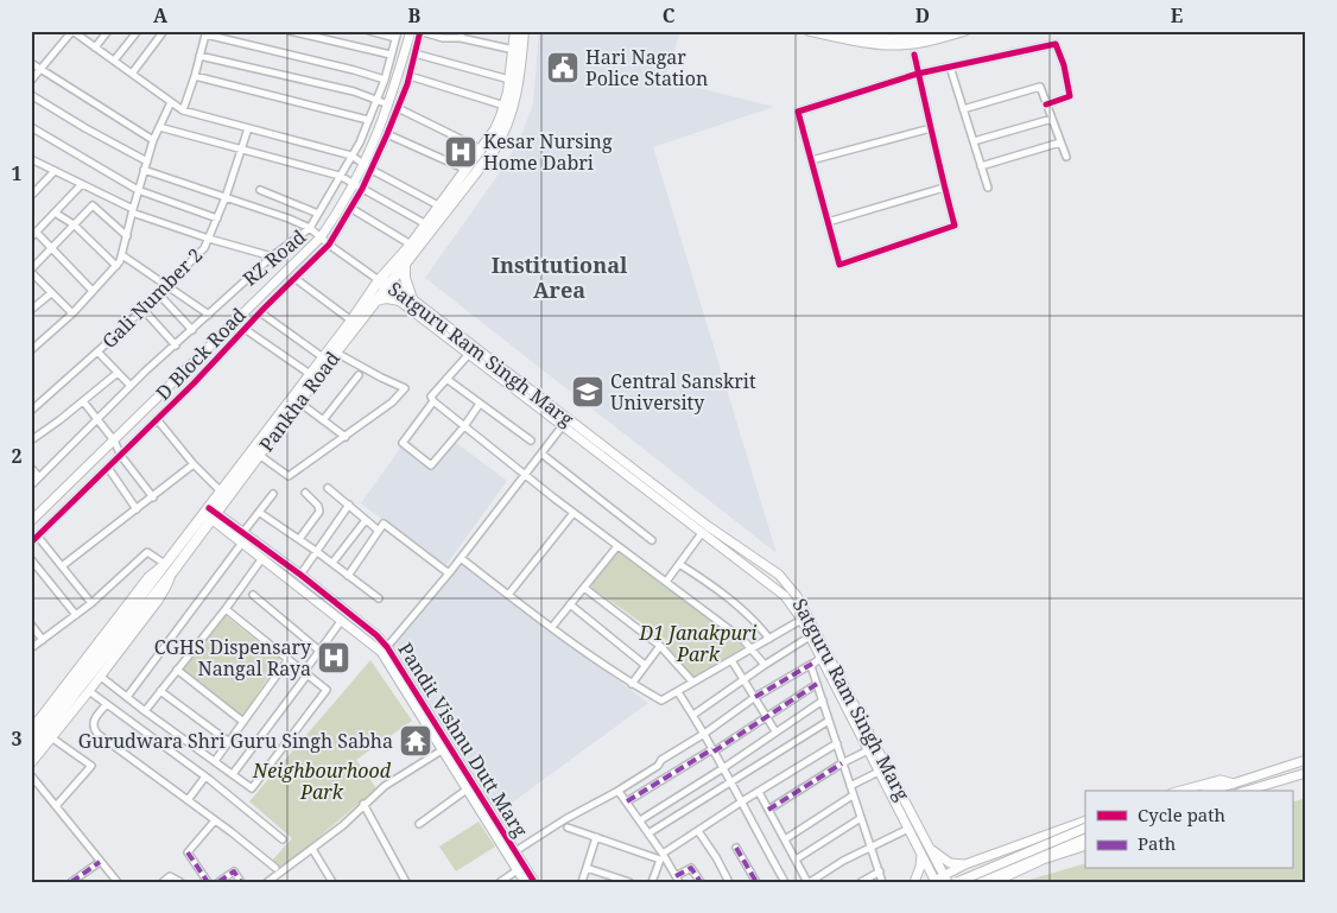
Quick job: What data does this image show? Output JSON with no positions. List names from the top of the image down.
{
  "streets": {
    "main road": ["Pankha Road"],
    "street": [
      "RZ Road",
      "Gali Number 2",
      "D Block Road",
      "Satguru Ram Singh Marg",
      "Pandit Vishnu Dutt Marg"
    ]
  },
  "crossings": [
    ["Satguru Ram Singh Marg", "Pankha Road"],
    ["Pankha Road", "Pandit Vishnu Dutt Marg"]
  ],
  "districts": ["Institutional Area"],
  "parks": ["D1 Janakpuri Park", "Neighbourhood Park"],
  "places": {
    "public building": ["Hari Nagar Police Station"],
    "hospital": ["Kesar Nursing Home Dabri", "CGHS Dispensary Nangal Raya"],
    "school or university": ["Central Sanskrit University"],
    "temple": ["Gurudwara Shri Guru Singh Sabha"]
  },
  "legend": ["Cycle path", "Path"],
  "grid": {
    "columns": [
      "A",
      "B",
      "C",
      "D",
      "E"
    ],
    "rows": ["1", "2", "3"]
  }
}
